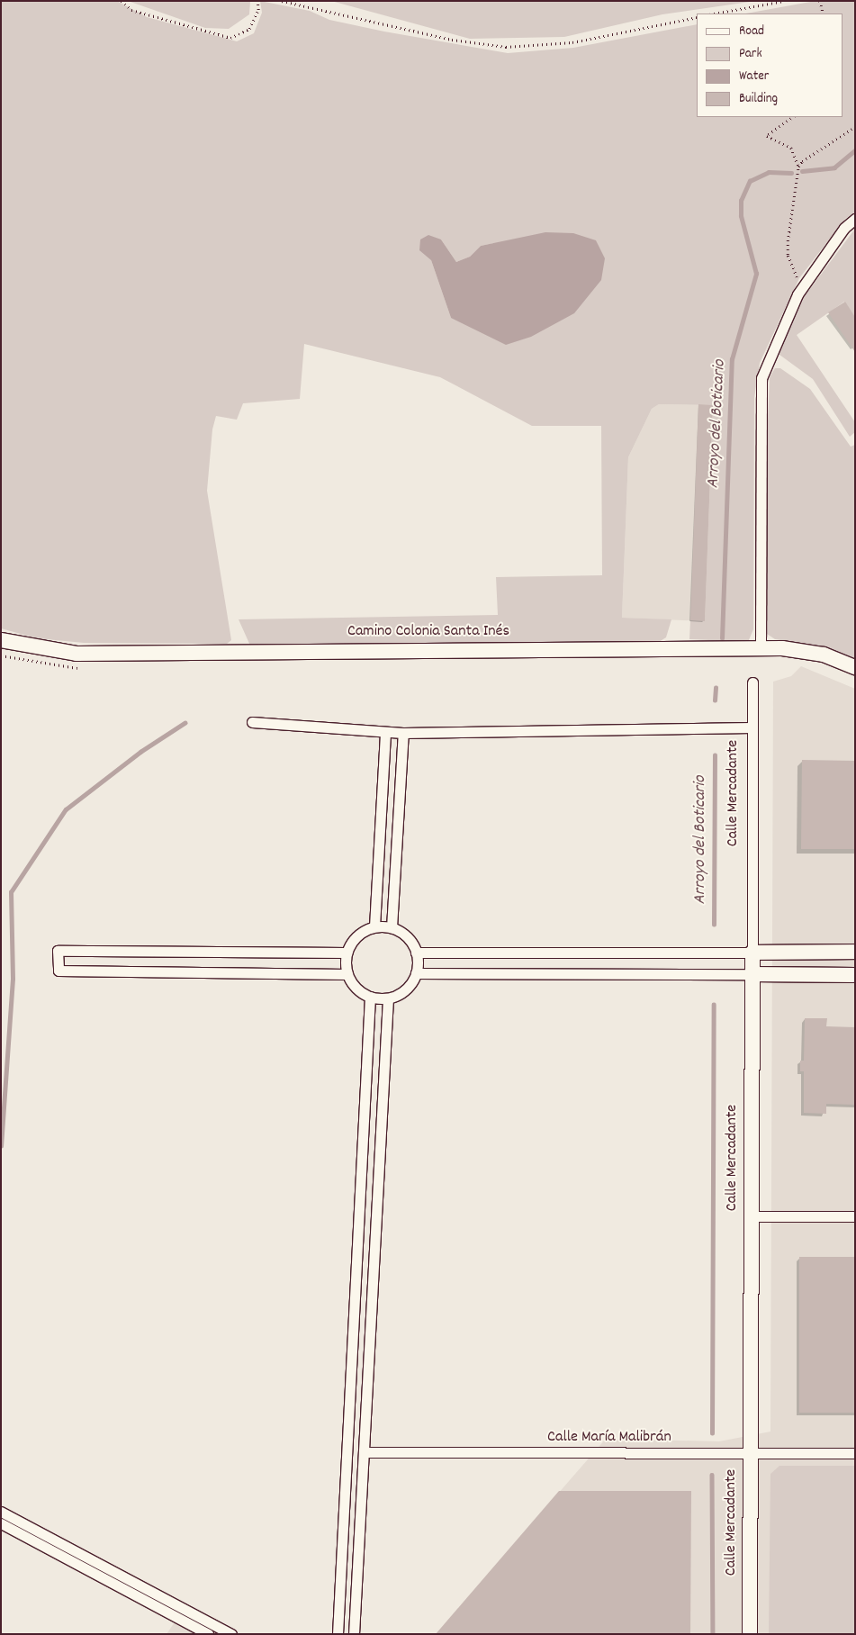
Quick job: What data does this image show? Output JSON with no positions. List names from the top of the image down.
{
  "streets": {
    "street": ["Camino Colonia Santa Inés", "Calle Mercadante", "Calle María Malibrán"]
  },
  "crossings": [
    ["Calle Mercadante", "Calle María Malibrán"]
  ],
  "water": ["Arroyo del Boticario"],
  "legend": [
    "Road",
    "Park",
    "Water",
    "Building"
  ]
}
